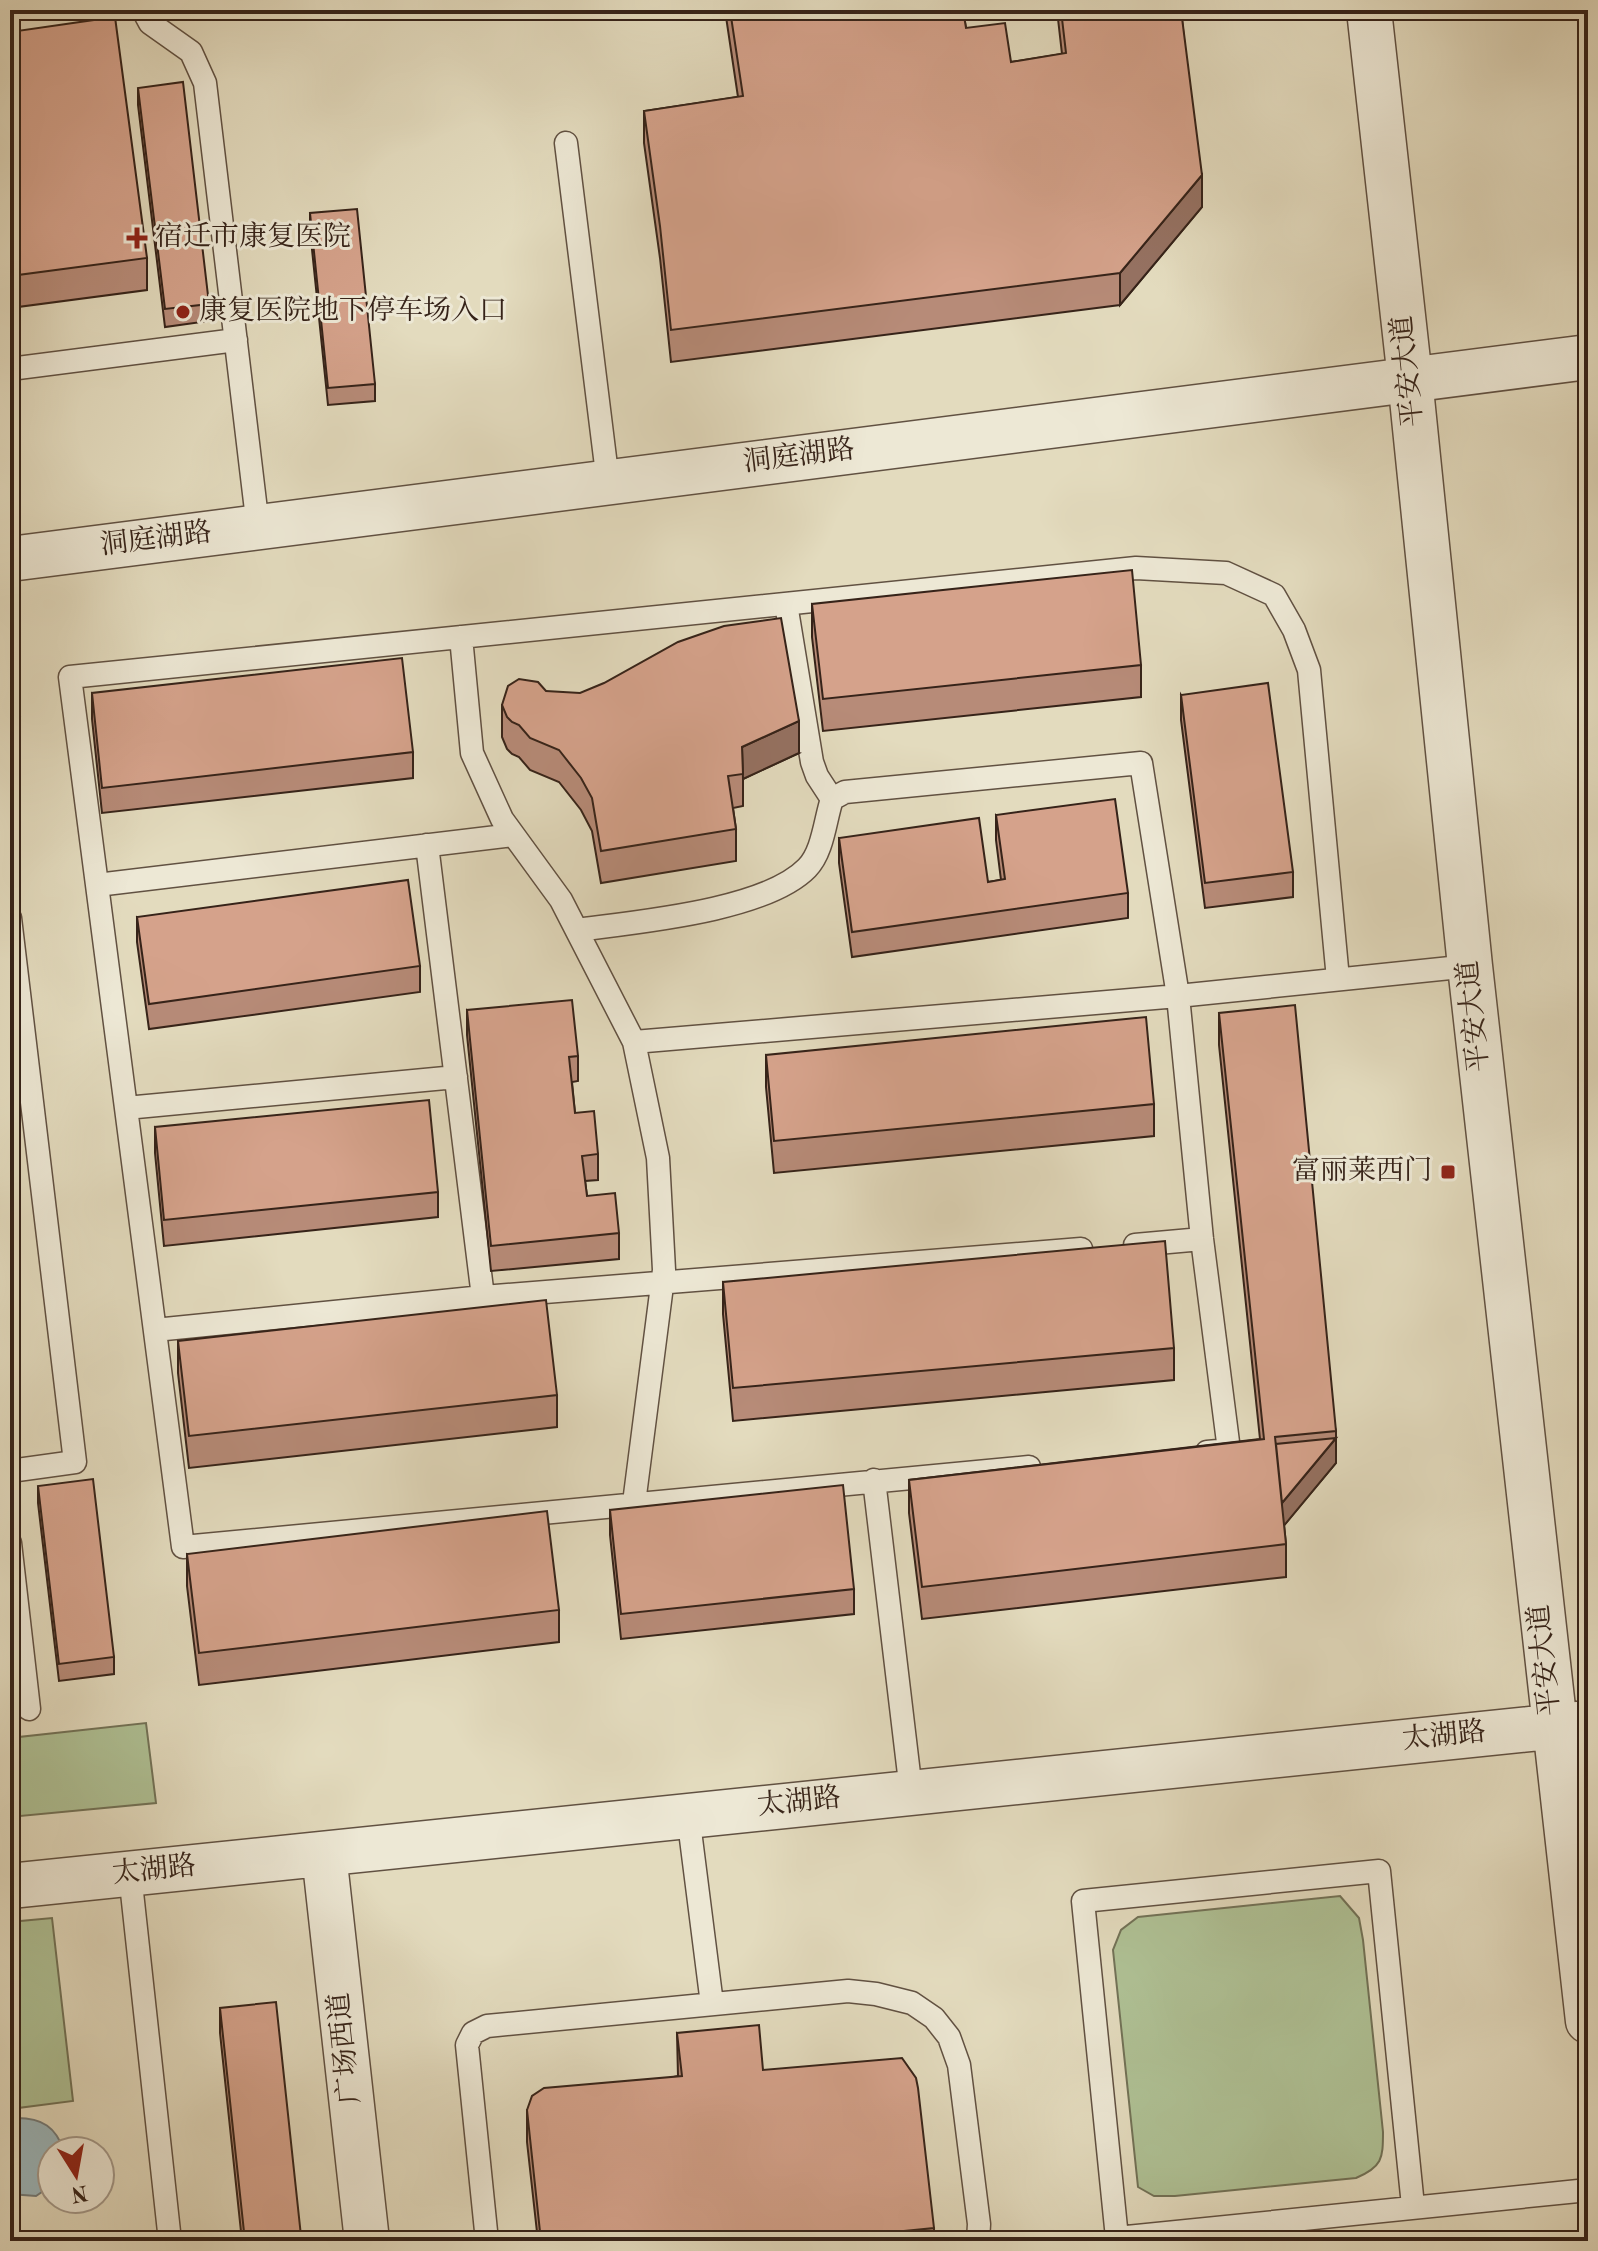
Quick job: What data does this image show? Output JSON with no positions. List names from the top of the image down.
{
  "streets": {
    "street": [
      "平安大道",
      "洞庭湖路",
      "太湖路",
      "广场西道"
    ]
  },
  "crossings": [
    ["平安大道", "洞庭湖路"],
    ["平安大道", "太湖路"],
    ["太湖路", "广场西道"]
  ],
  "places": {
    "health": ["宿迁市康复医院"],
    "other": ["康复医院地下停车场入口"],
    "transit": ["富丽莱西门"]
  },
  "north": "bottom"
}
